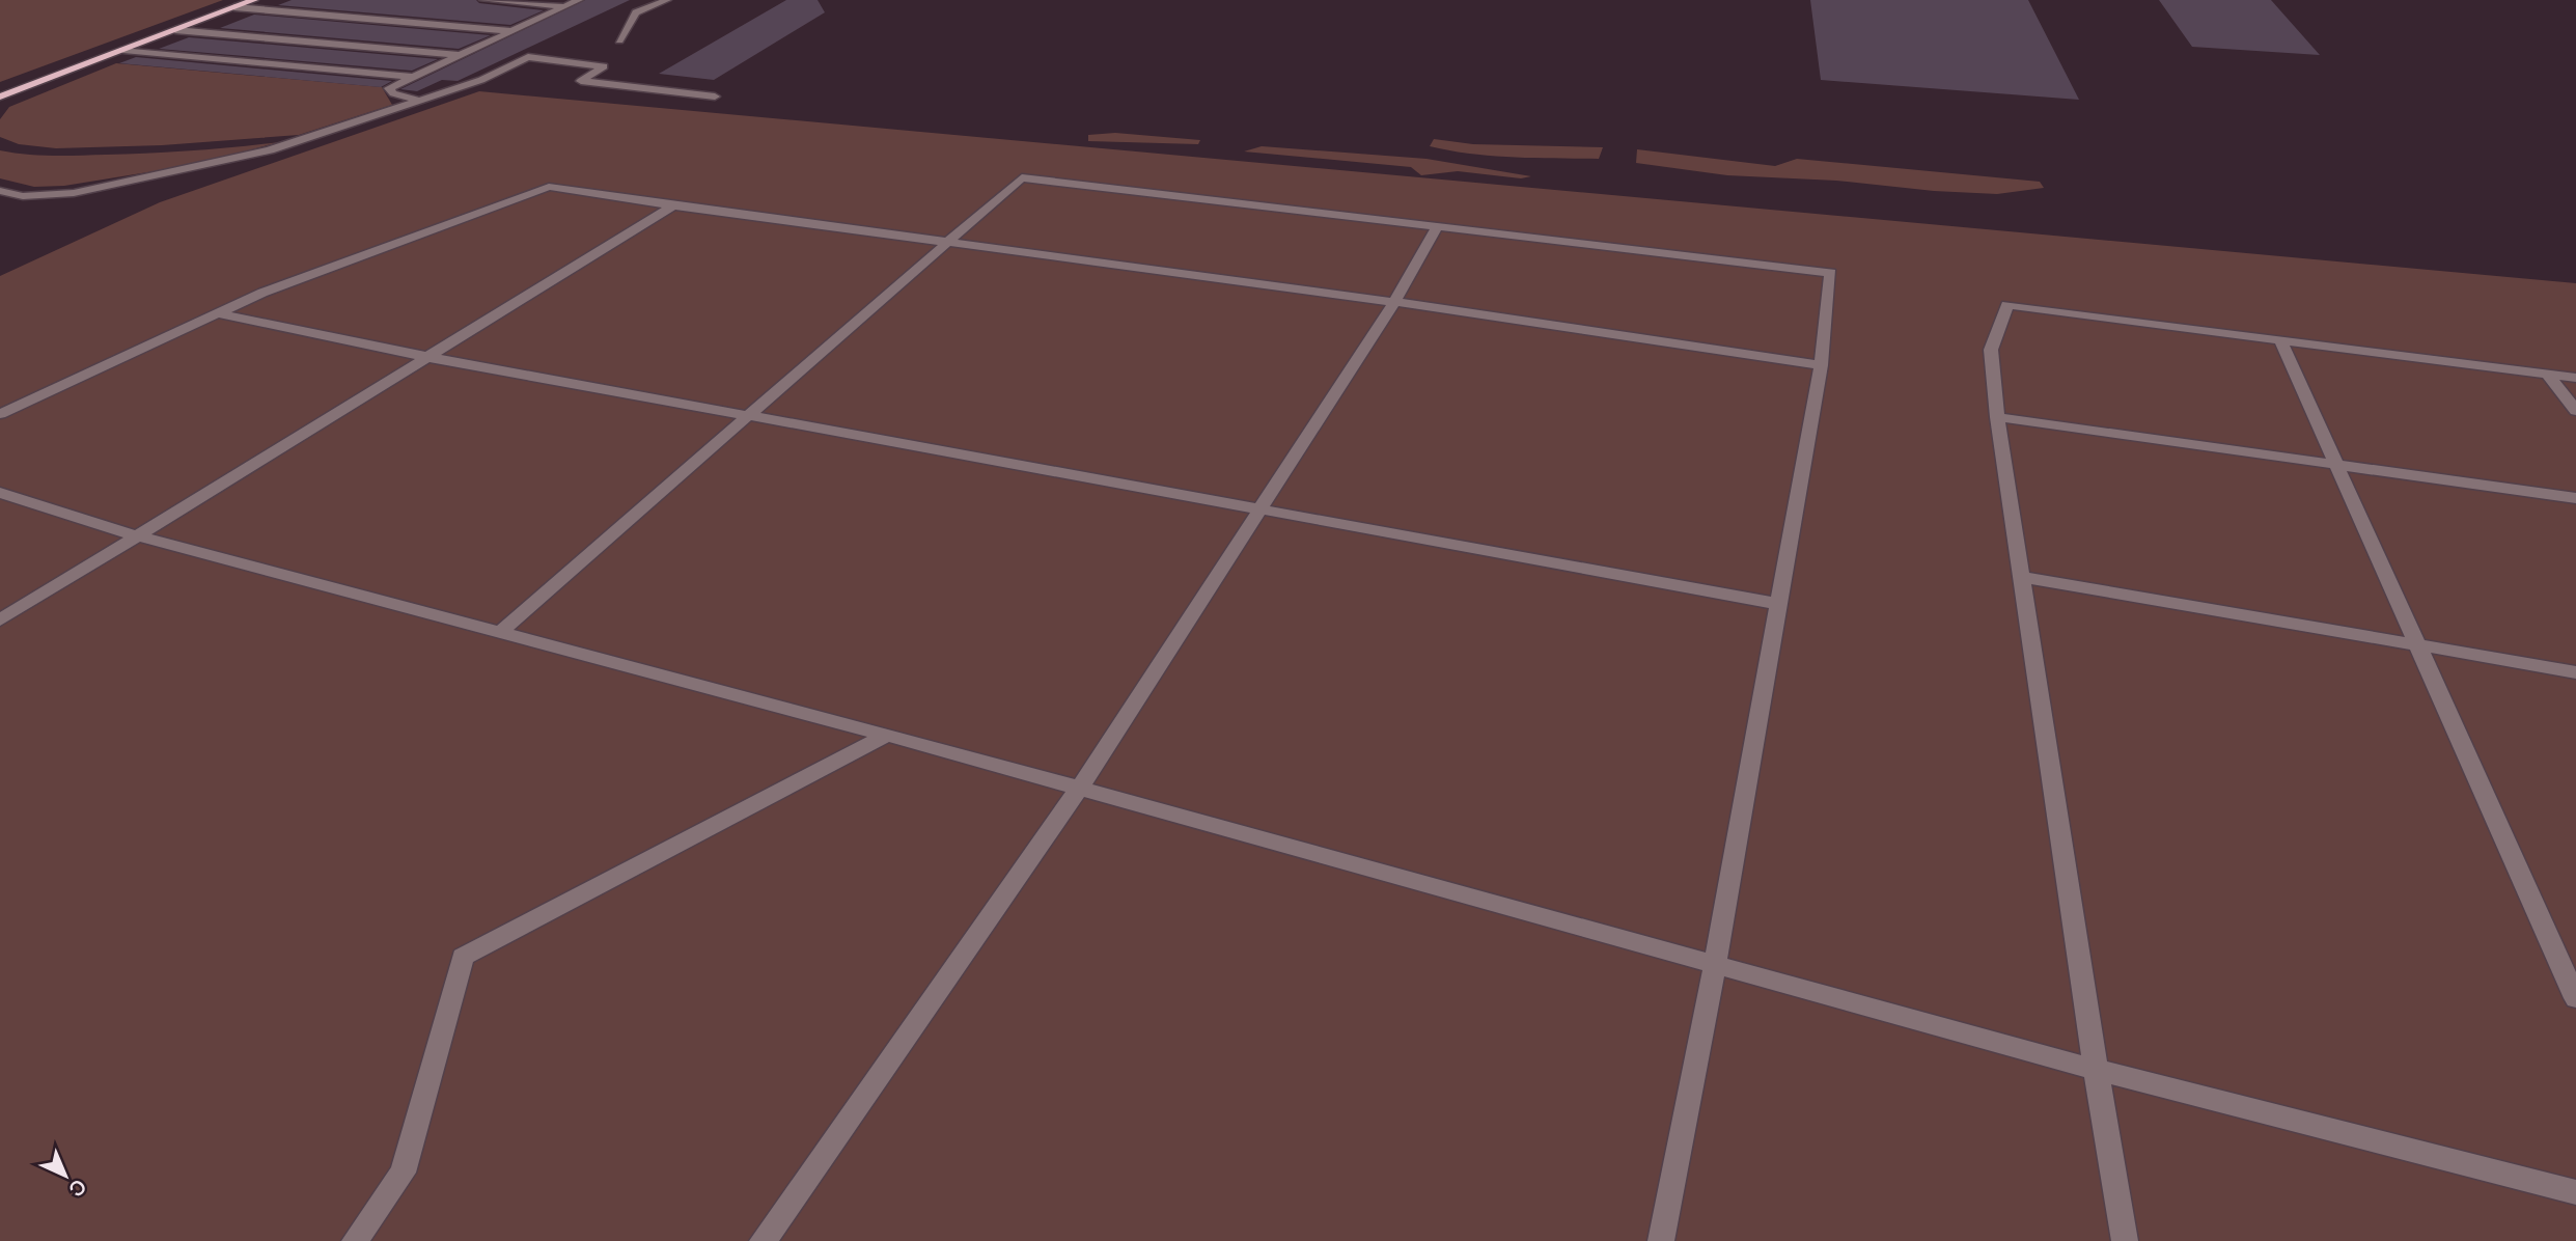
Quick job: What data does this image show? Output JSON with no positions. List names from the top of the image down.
{
  "north": "bottom right"
}
